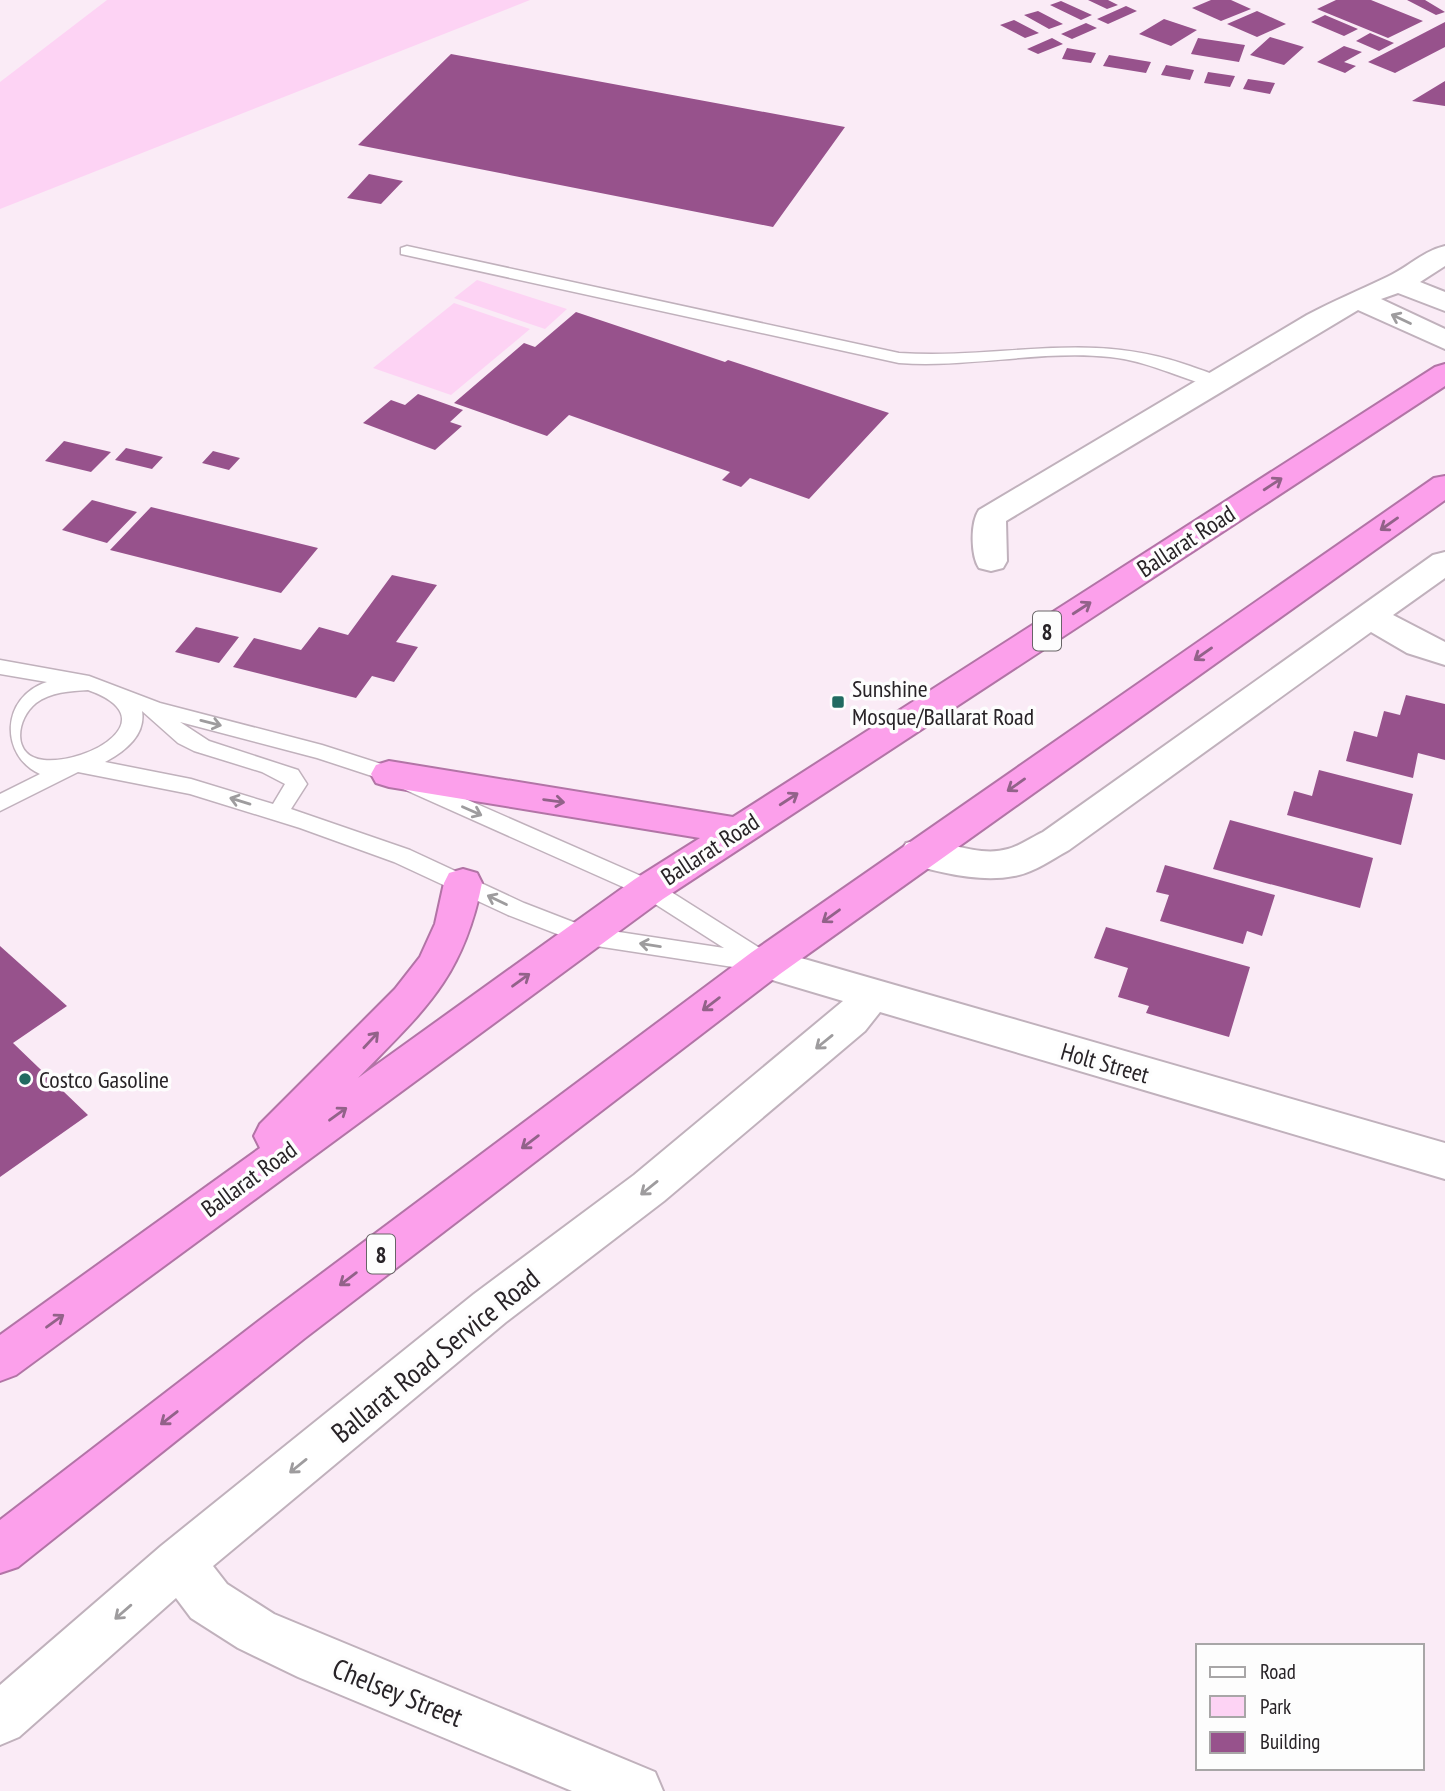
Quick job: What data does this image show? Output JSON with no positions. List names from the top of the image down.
{
  "streets": {
    "highway": ["Ballarat Road", "8"],
    "street": ["Holt Street", "Ballarat Road Service Road", "Chelsey Street"]
  },
  "crossings": [
    ["8", "Holt Street"],
    ["Holt Street", "Ballarat Road Service Road"],
    ["Ballarat Road Service Road", "Chelsey Street"]
  ],
  "one_way": ["Ballarat Road Service Road"],
  "places": {
    "transit": ["Sunshine Mosque/Ballarat Road"],
    "other": ["Costco Gasoline"]
  },
  "legend": ["Road", "Park", "Building"]
}
